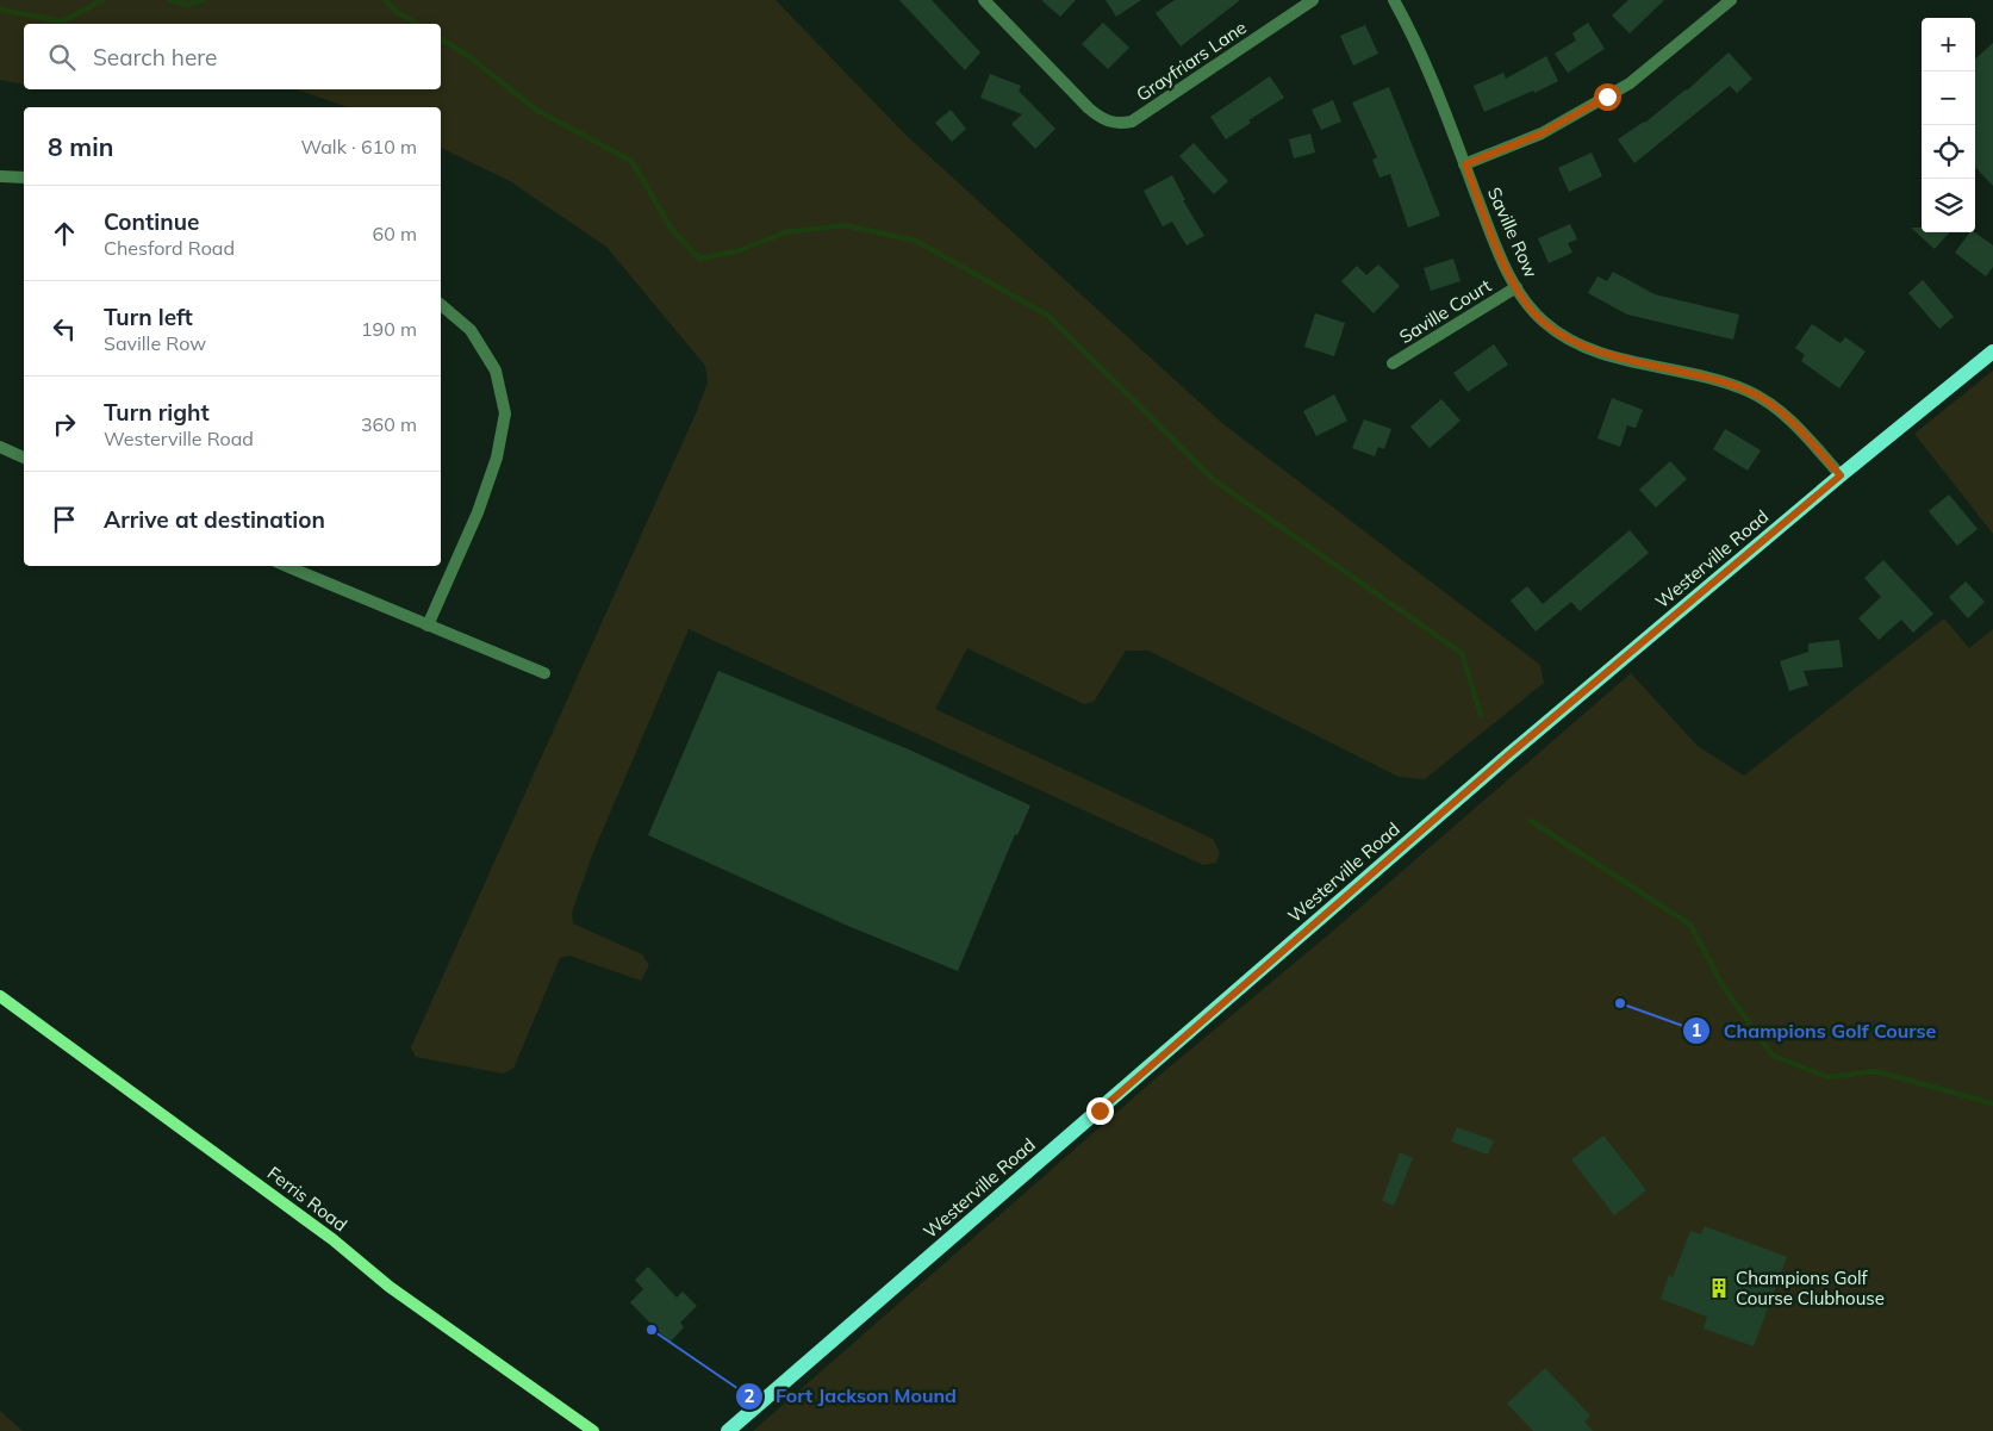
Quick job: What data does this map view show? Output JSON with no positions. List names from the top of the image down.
{
  "streets": {
    "main road": ["Westerville Road", "Ferris Road"],
    "street": ["Grayfriars Lane", "Saville Row", "Saville Court"]
  },
  "crossings": [
    ["Saville Row", "Saville Court"],
    ["Saville Row", "Westerville Road"]
  ],
  "places": {
    "other": ["Champions Golf Course", "Fort Jackson Mound"],
    "building": ["Champions Golf Course Clubhouse"]
  },
  "page": {
    "map_buttons": ["+", "−"],
    "search": "Search here",
    "heading": ["8 min", "Walk · 610 m"],
    "list": [
      ["Continue", "Chesford Road", "60 m"],
      ["Turn left", "Saville Row", "190 m"],
      ["Turn right", "Westerville Road", "360 m"],
      "Arrive at destination"
    ]
  }
}
